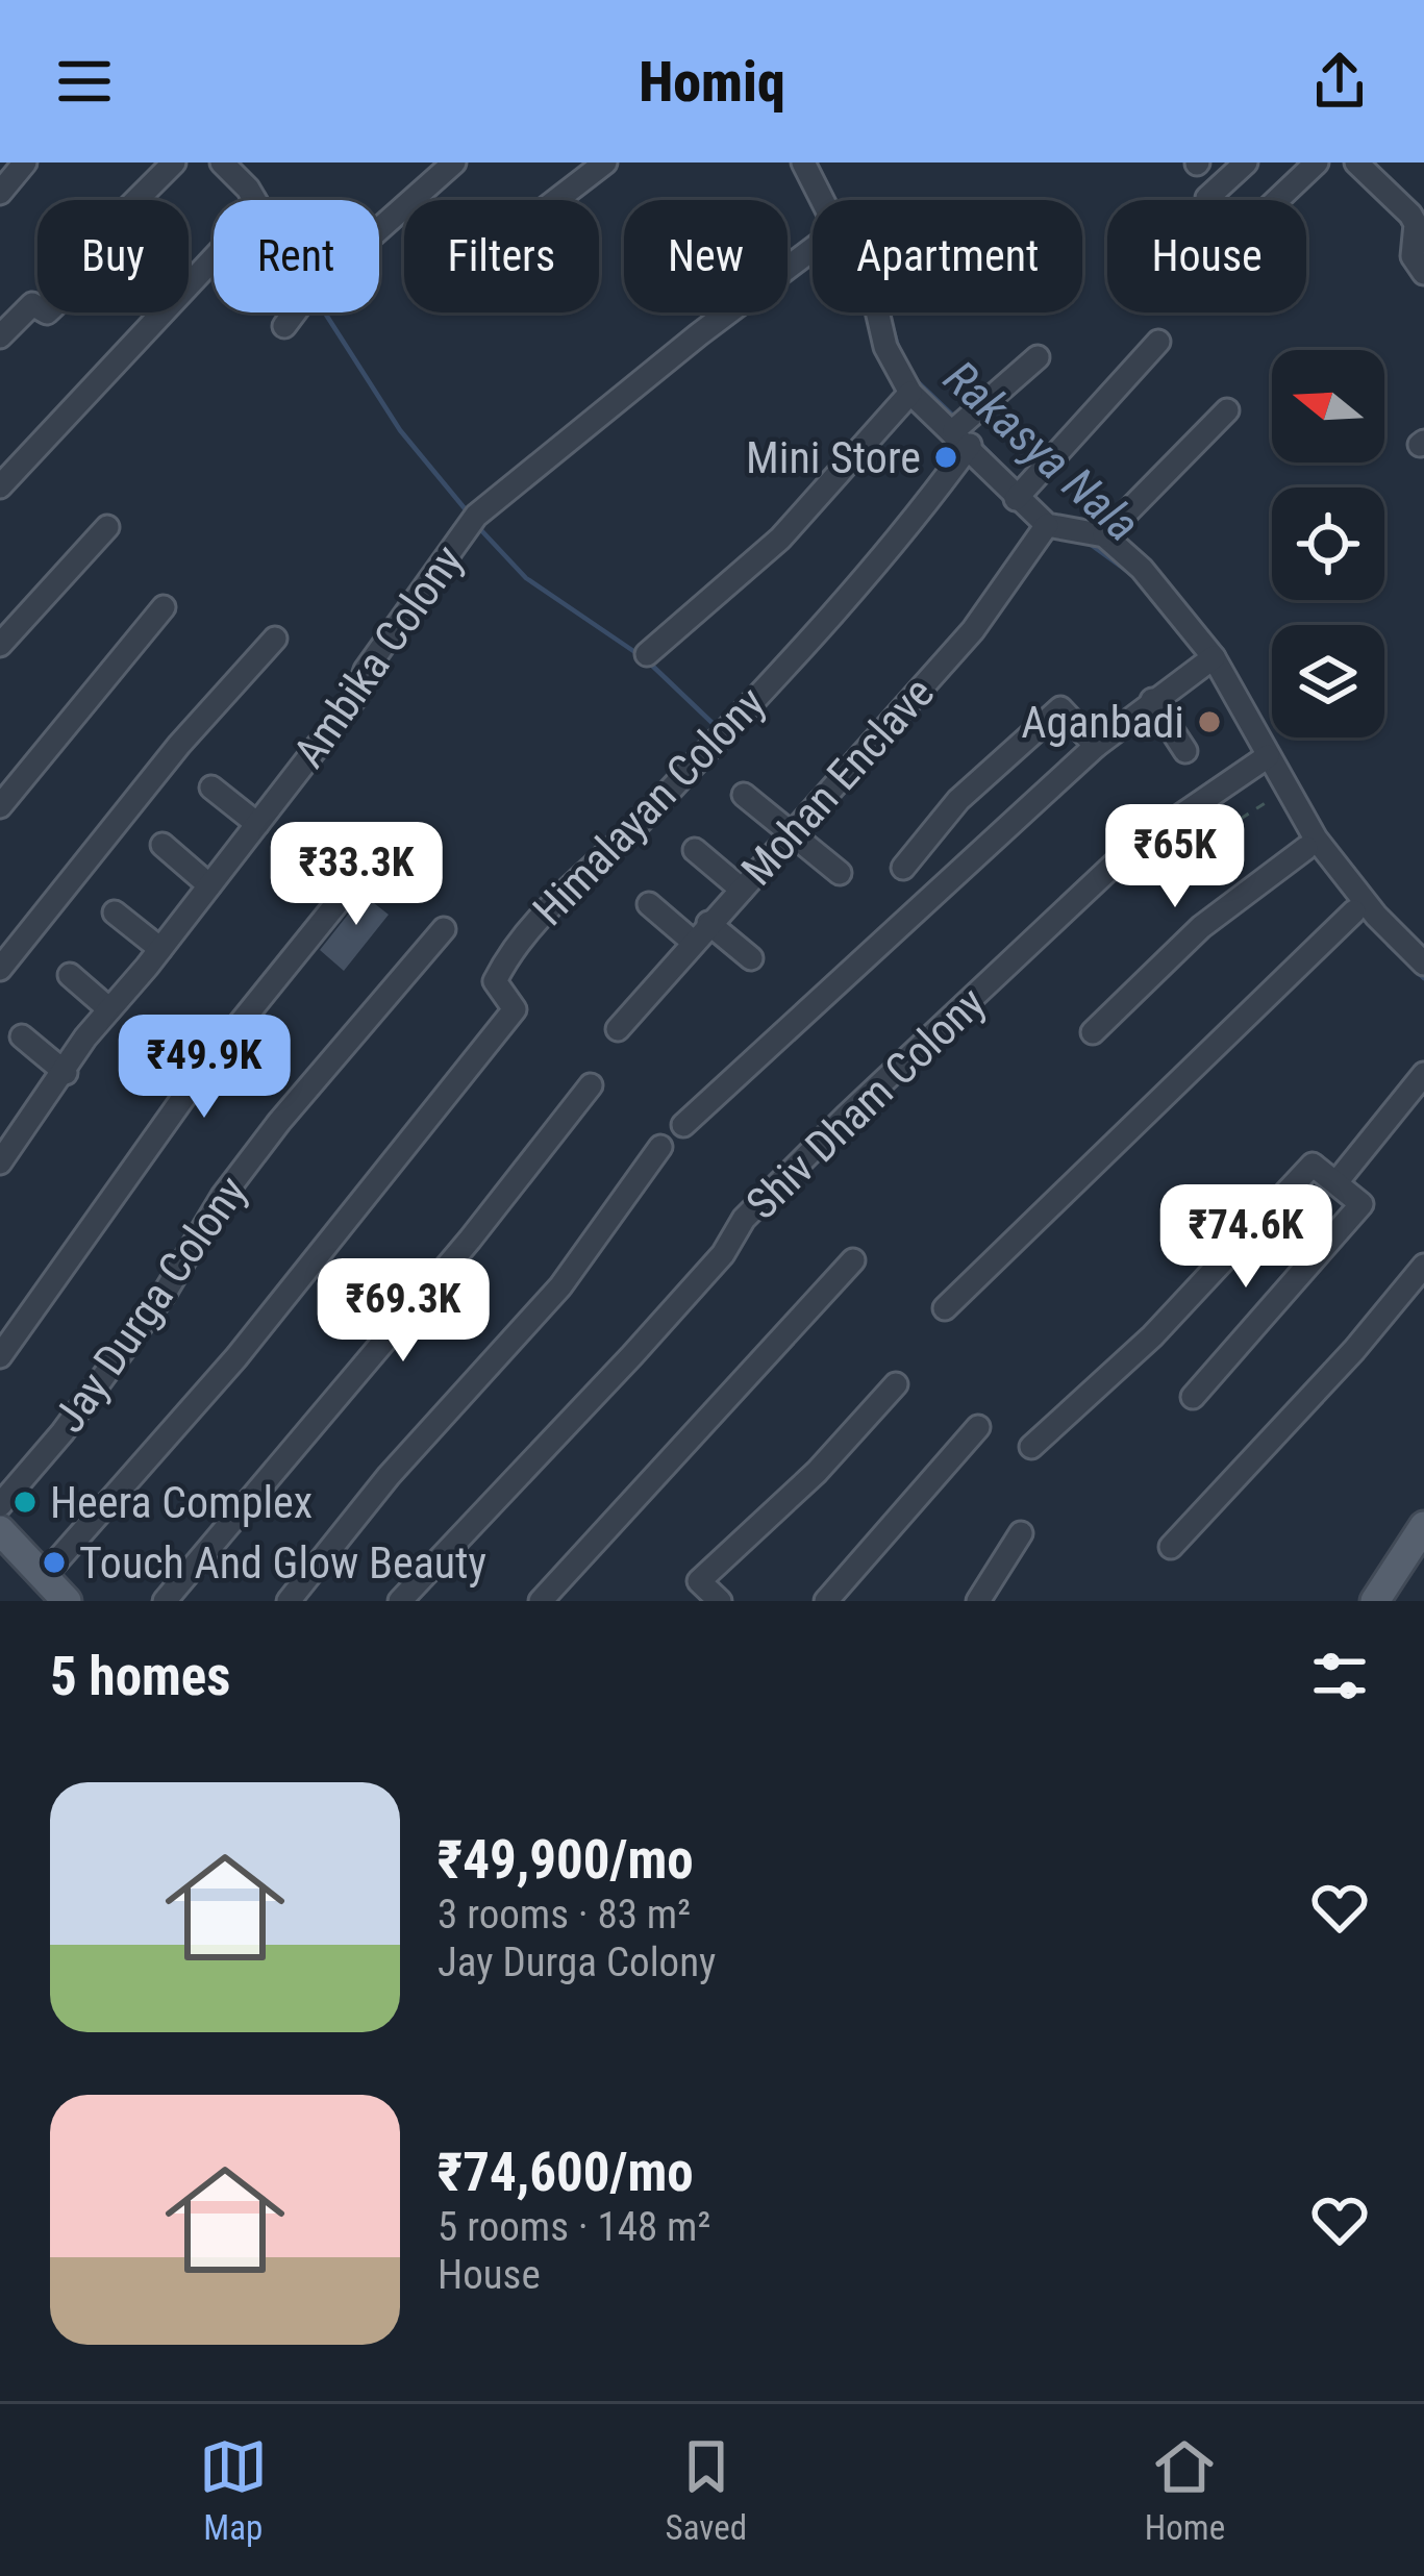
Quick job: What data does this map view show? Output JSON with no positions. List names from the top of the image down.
{
  "streets": {
    "street": [
      "Ambika Colony",
      "Mohan Enclave",
      "Himalayan Colony",
      "Shiv Dham Colony",
      "Jay Durga Colony"
    ]
  },
  "water": ["Rakasya Nala"],
  "places": [
    "Mini Store",
    "Aganbadi",
    "Heera Complex",
    "Touch And Glow Beauty"
  ],
  "north": "left",
  "page": {
    "header": "Homiq",
    "chip": [
      "Buy",
      "Rent",
      "Filters",
      "New",
      "Apartment",
      "House"
    ],
    "price": [
      "₹65K",
      "₹33.3K",
      "₹49.9K",
      "₹74.6K",
      "₹69.3K"
    ],
    "heading": "5 homes",
    "list": [
      {
        "name": "₹49,900/mo",
        "note": "3 rooms · 83 m² · Jay Durga Colony"
      },
      {
        "name": "₹74,600/mo",
        "note": "5 rooms · 148 m² · House"
      }
    ],
    "tabs": ["Map", "Saved", "Home"]
  }
}
